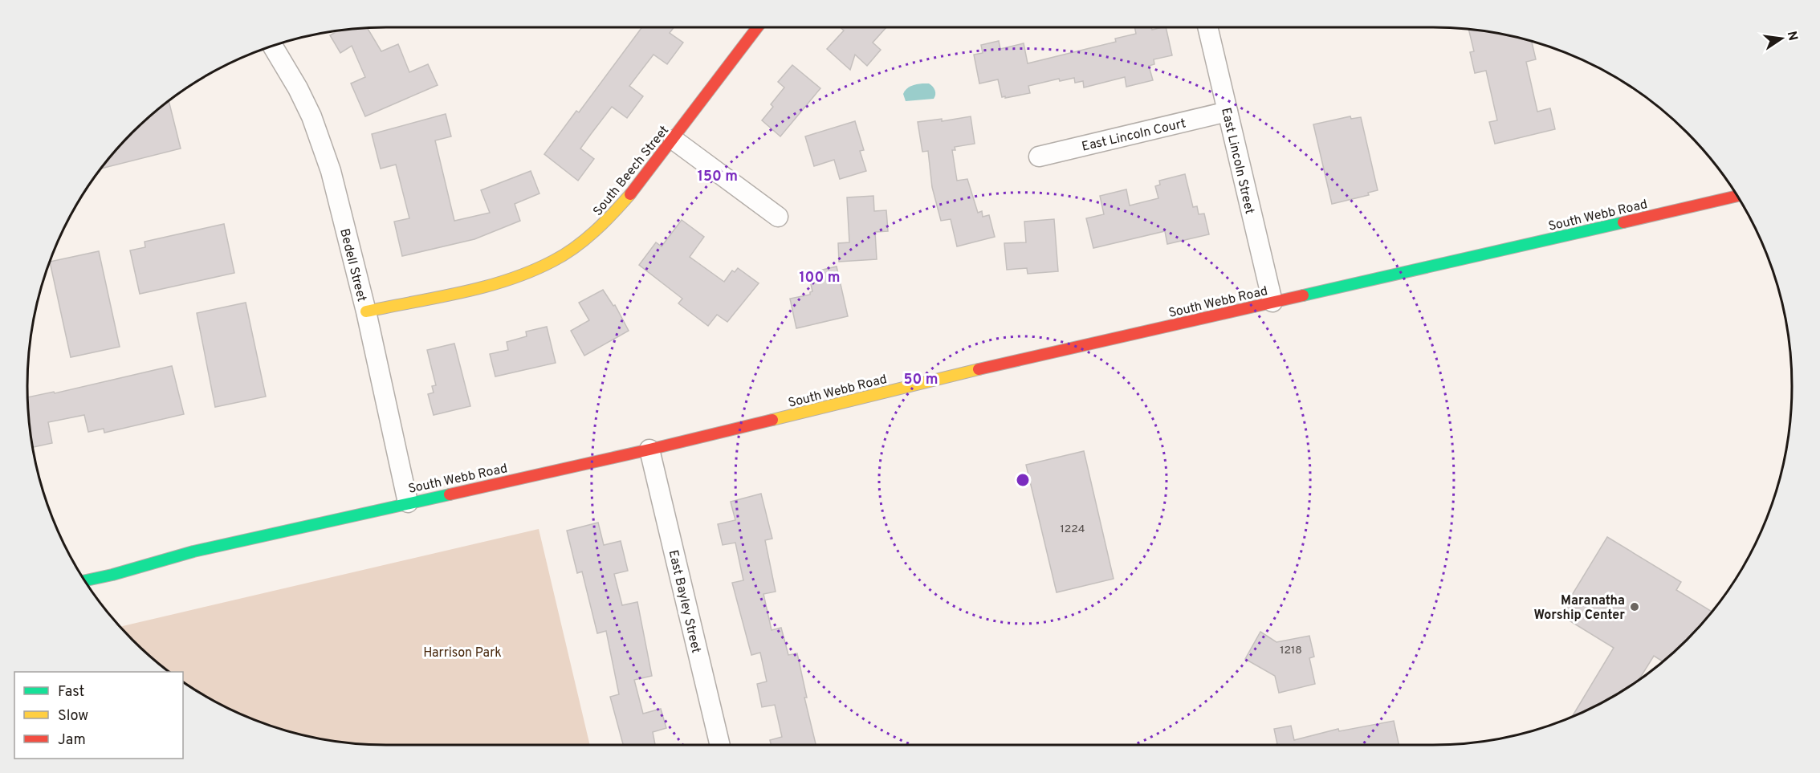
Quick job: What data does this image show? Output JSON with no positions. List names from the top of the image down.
{
  "streets": {
    "main road": ["South Beech Street", "South Webb Road"],
    "street": [
      "East Lincoln Court",
      "East Lincoln Street",
      "Bedell Street",
      "East Bayley Street"
    ]
  },
  "crossings": [
    ["East Lincoln Court", "East Lincoln Street"],
    ["East Lincoln Street", "South Webb Road"],
    ["South Beech Street", "Bedell Street"],
    ["South Webb Road", "Bedell Street"],
    ["South Webb Road", "East Bayley Street"]
  ],
  "parks": ["Harrison Park"],
  "places": ["Maranatha Worship Center"],
  "house_numbers": ["1224", "1218"],
  "legend": ["Fast", "Slow", "Jam"],
  "north": "right",
  "rings": ["150 m", "100 m", "50 m"]
}
